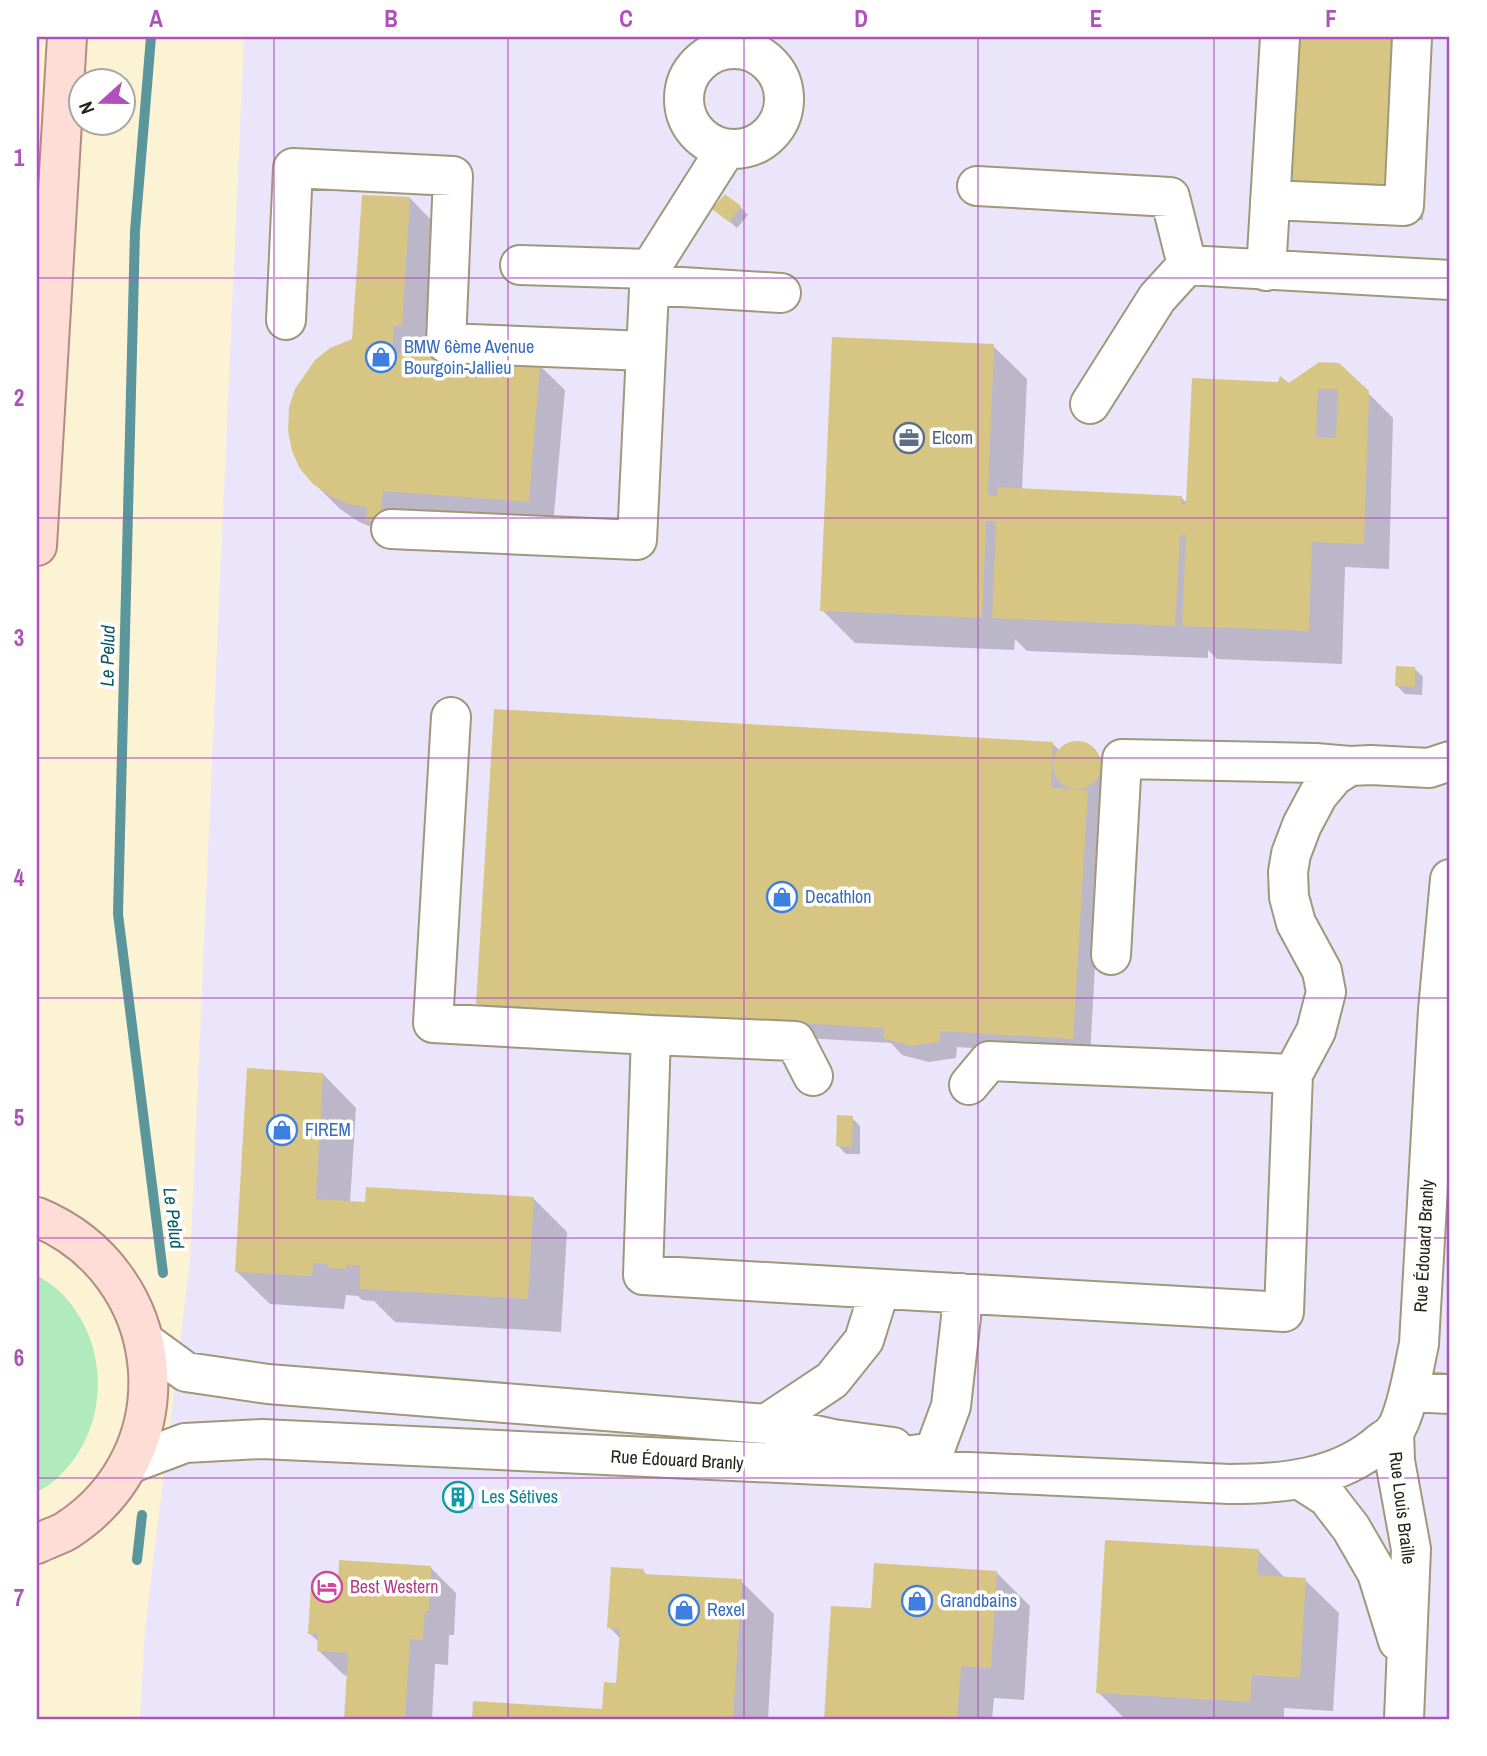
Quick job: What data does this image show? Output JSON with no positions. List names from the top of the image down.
{
  "streets": {
    "street": ["Rue Édouard Branly", "Rue Louis Braille"]
  },
  "crossings": [
    ["Rue Édouard Branly", "Rue Louis Braille"]
  ],
  "water": ["Le Pelud"],
  "places": {
    "shop": [
      "BMW 6ème Avenue Bourgoin-Jallieu",
      "Decathlon",
      "FIREM",
      "Grandbains",
      "Rexel"
    ],
    "office": ["Elcom"],
    "building": ["Les Sétives"],
    "hotel": ["Best Western"]
  },
  "north": "left",
  "grid": {
    "columns": [
      "A",
      "B",
      "C",
      "D",
      "E",
      "F"
    ],
    "rows": [
      "1",
      "2",
      "3",
      "4",
      "5",
      "6",
      "7"
    ]
  }
}
